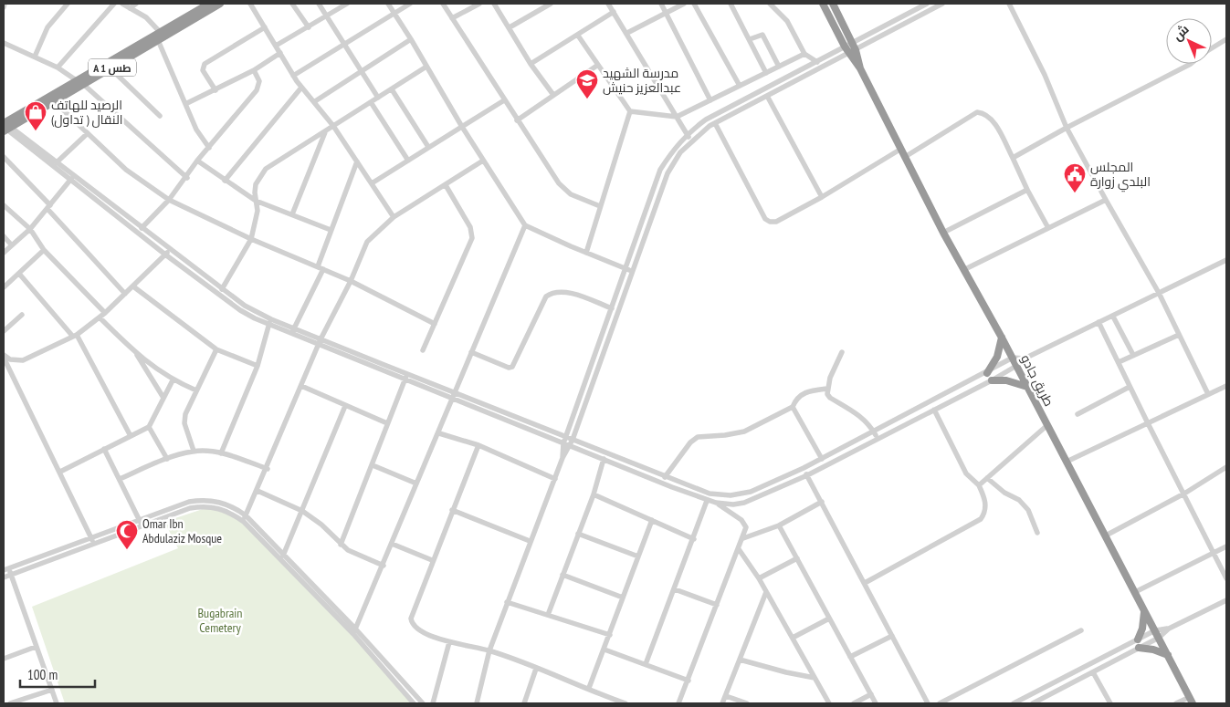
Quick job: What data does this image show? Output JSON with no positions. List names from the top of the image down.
{
  "streets": {
    "highway": ["A 1 طس", "طريق جادو"]
  },
  "parks": ["Bugabrain Cemetery"],
  "places": {
    "school or university": ["مدرسة الشهيد عبدالعزيز حنيش"],
    "shop": ["الرصيد للهاتف النقال ( تداول)"],
    "public building": ["المجلس البلدي زوارة"],
    "mosque": ["Omar Ibn Abdulaziz Mosque"]
  },
  "scale_bar": "100 m",
  "north": "top left"
}
